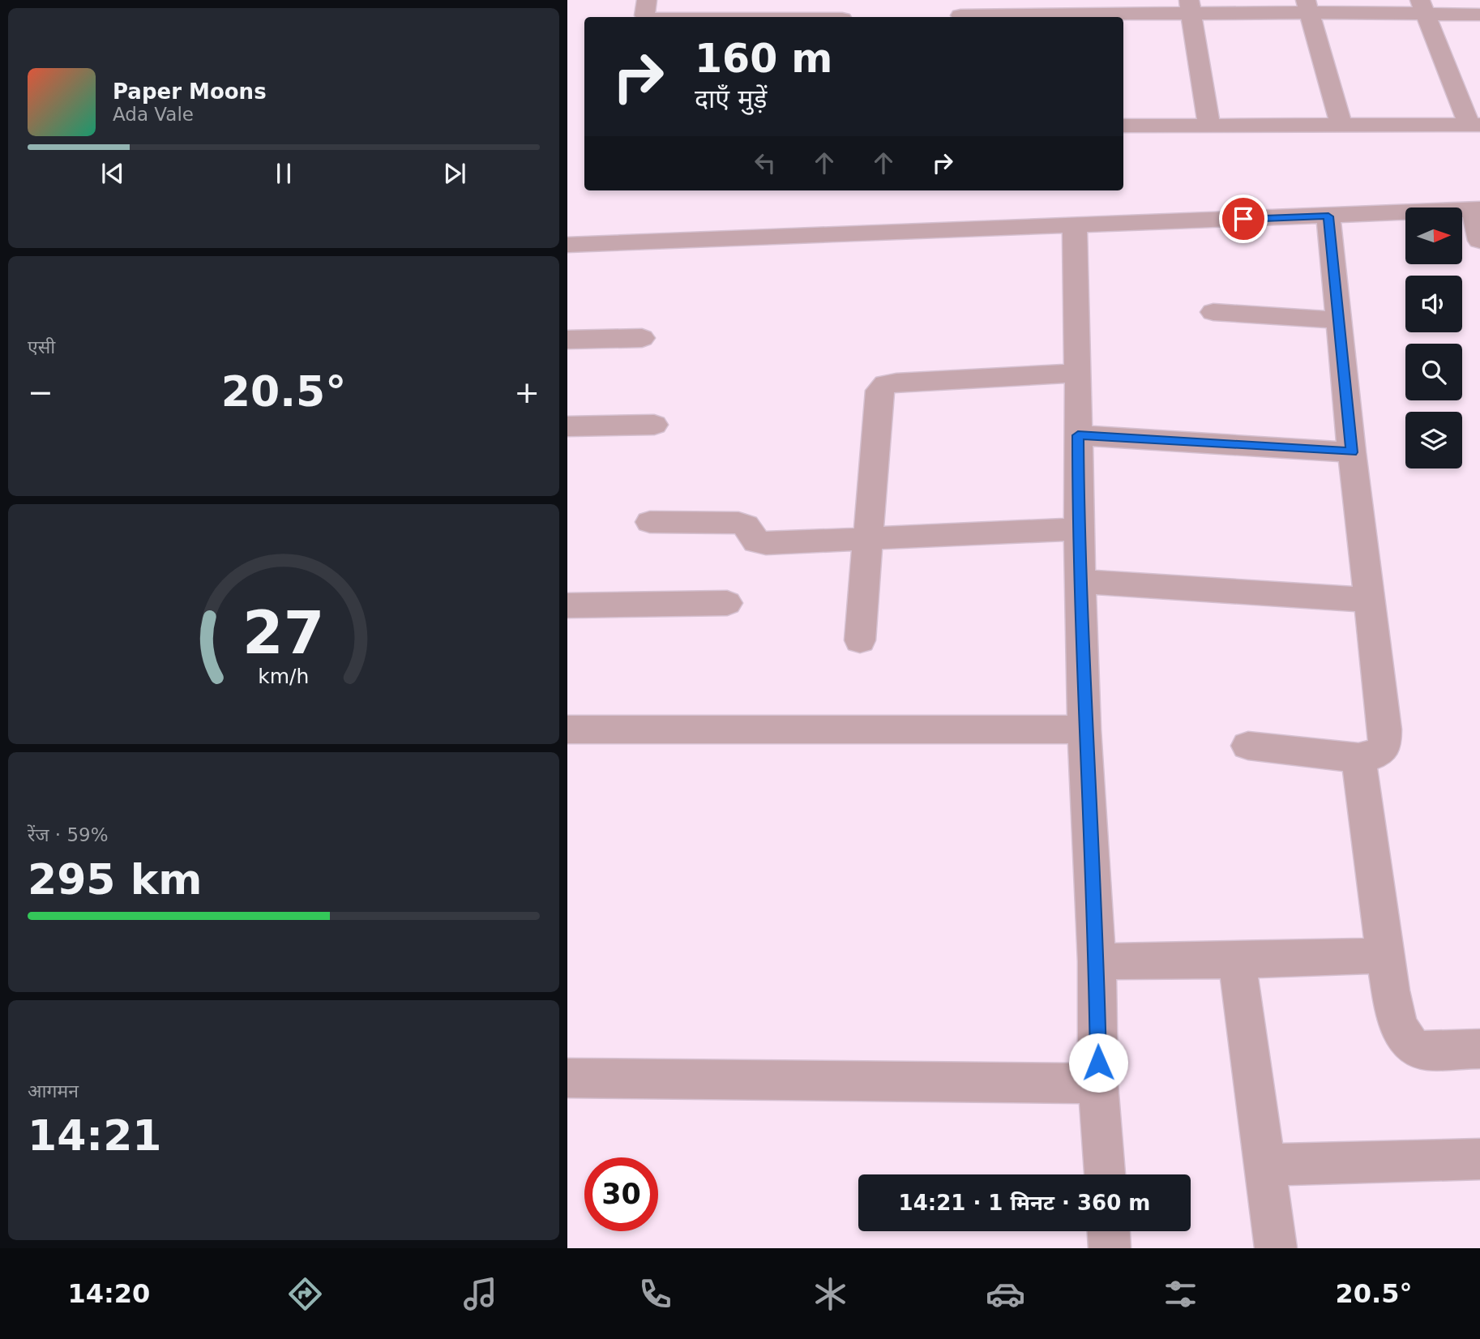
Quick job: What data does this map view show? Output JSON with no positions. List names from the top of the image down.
{
  "north": "right",
  "page": {
    "turn": ["160 m", "दाएँ मुड़ें"],
    "song": ["Paper Moons", "Ada Vale"],
    "tile": [
      "एसी",
      ["रेंज · 59%", "295 km"],
      ["आगमन", "14:21"]
    ],
    "heat": ["−", "20.5°", "+"],
    "limit": "30",
    "trip": "14:21 · 1 मिनट · 360 m",
    "tabs": ["14:20", "20.5°"],
    "gauge": ["27", "km/h"]
  }
}
